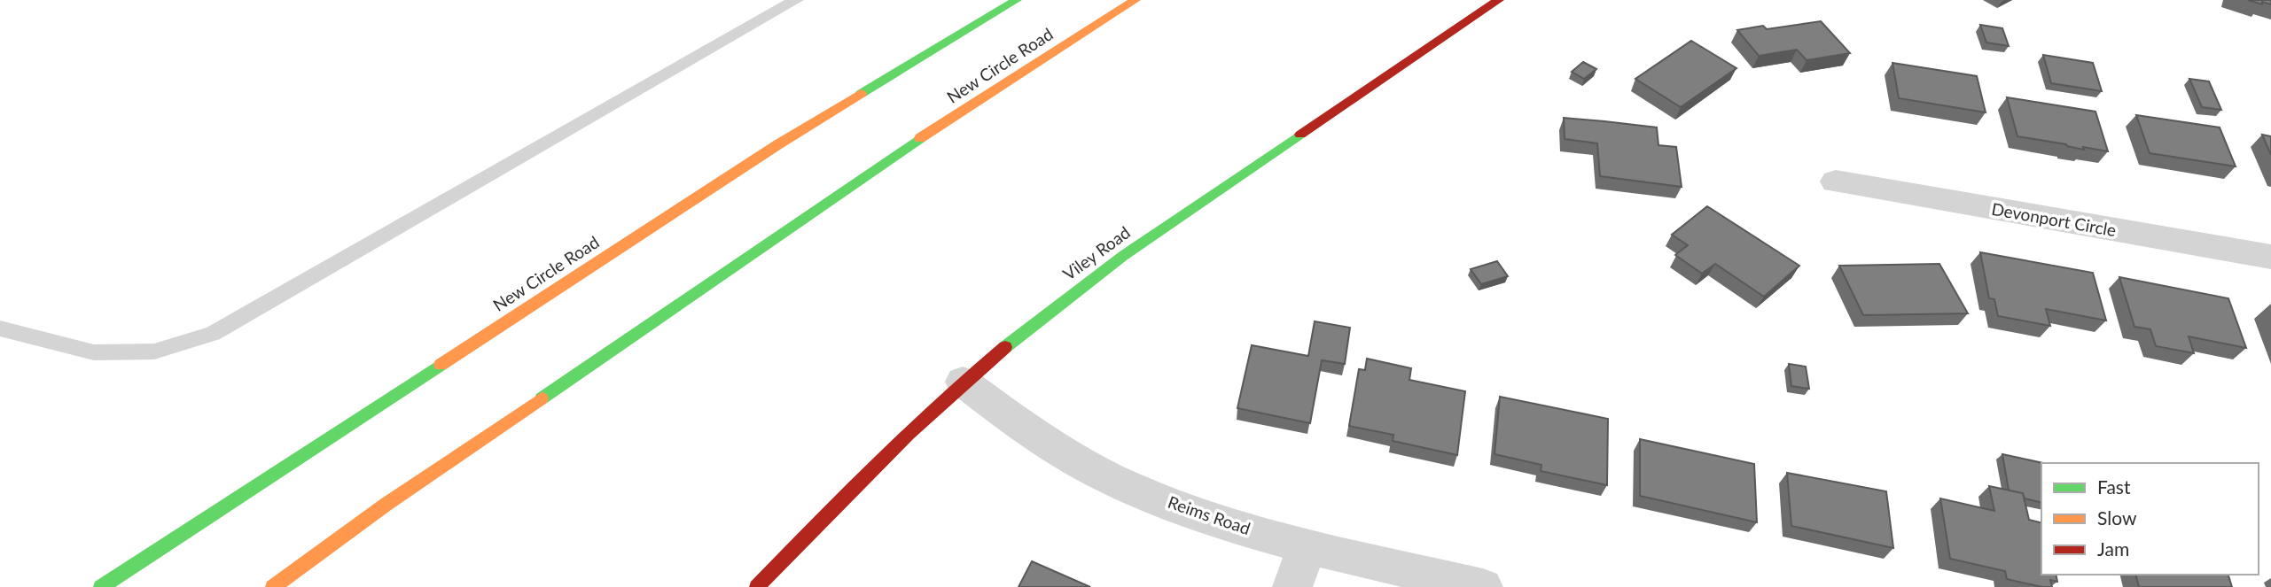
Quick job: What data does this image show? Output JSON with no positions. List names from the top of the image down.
{
  "streets": {
    "main road": ["New Circle Road", "Viley Road"],
    "street": ["Devonport Circle", "Reims Road"]
  },
  "crossings": [
    ["Viley Road", "Reims Road"]
  ],
  "legend": ["Fast", "Slow", "Jam"]
}
